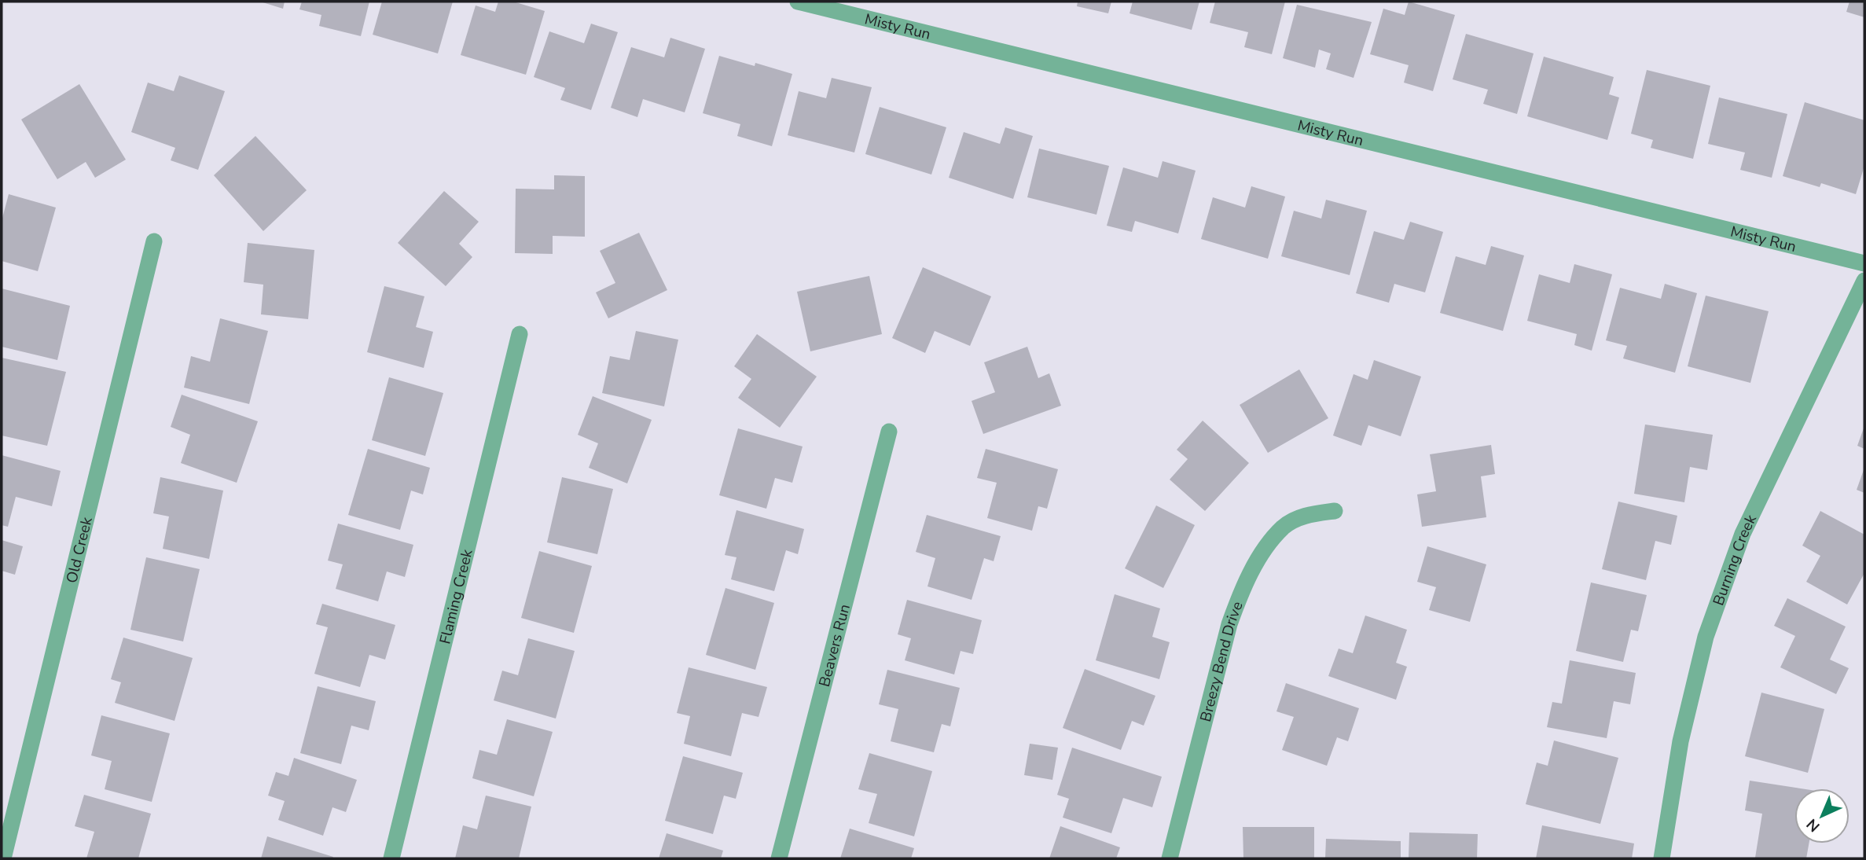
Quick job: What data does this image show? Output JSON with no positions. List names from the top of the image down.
{
  "streets": {
    "street": [
      "Misty Run",
      "Old Creek",
      "Burning Creek",
      "Flaming Creek",
      "Beavers Run",
      "Breezy Bend Drive"
    ]
  },
  "north": "bottom left"
}
